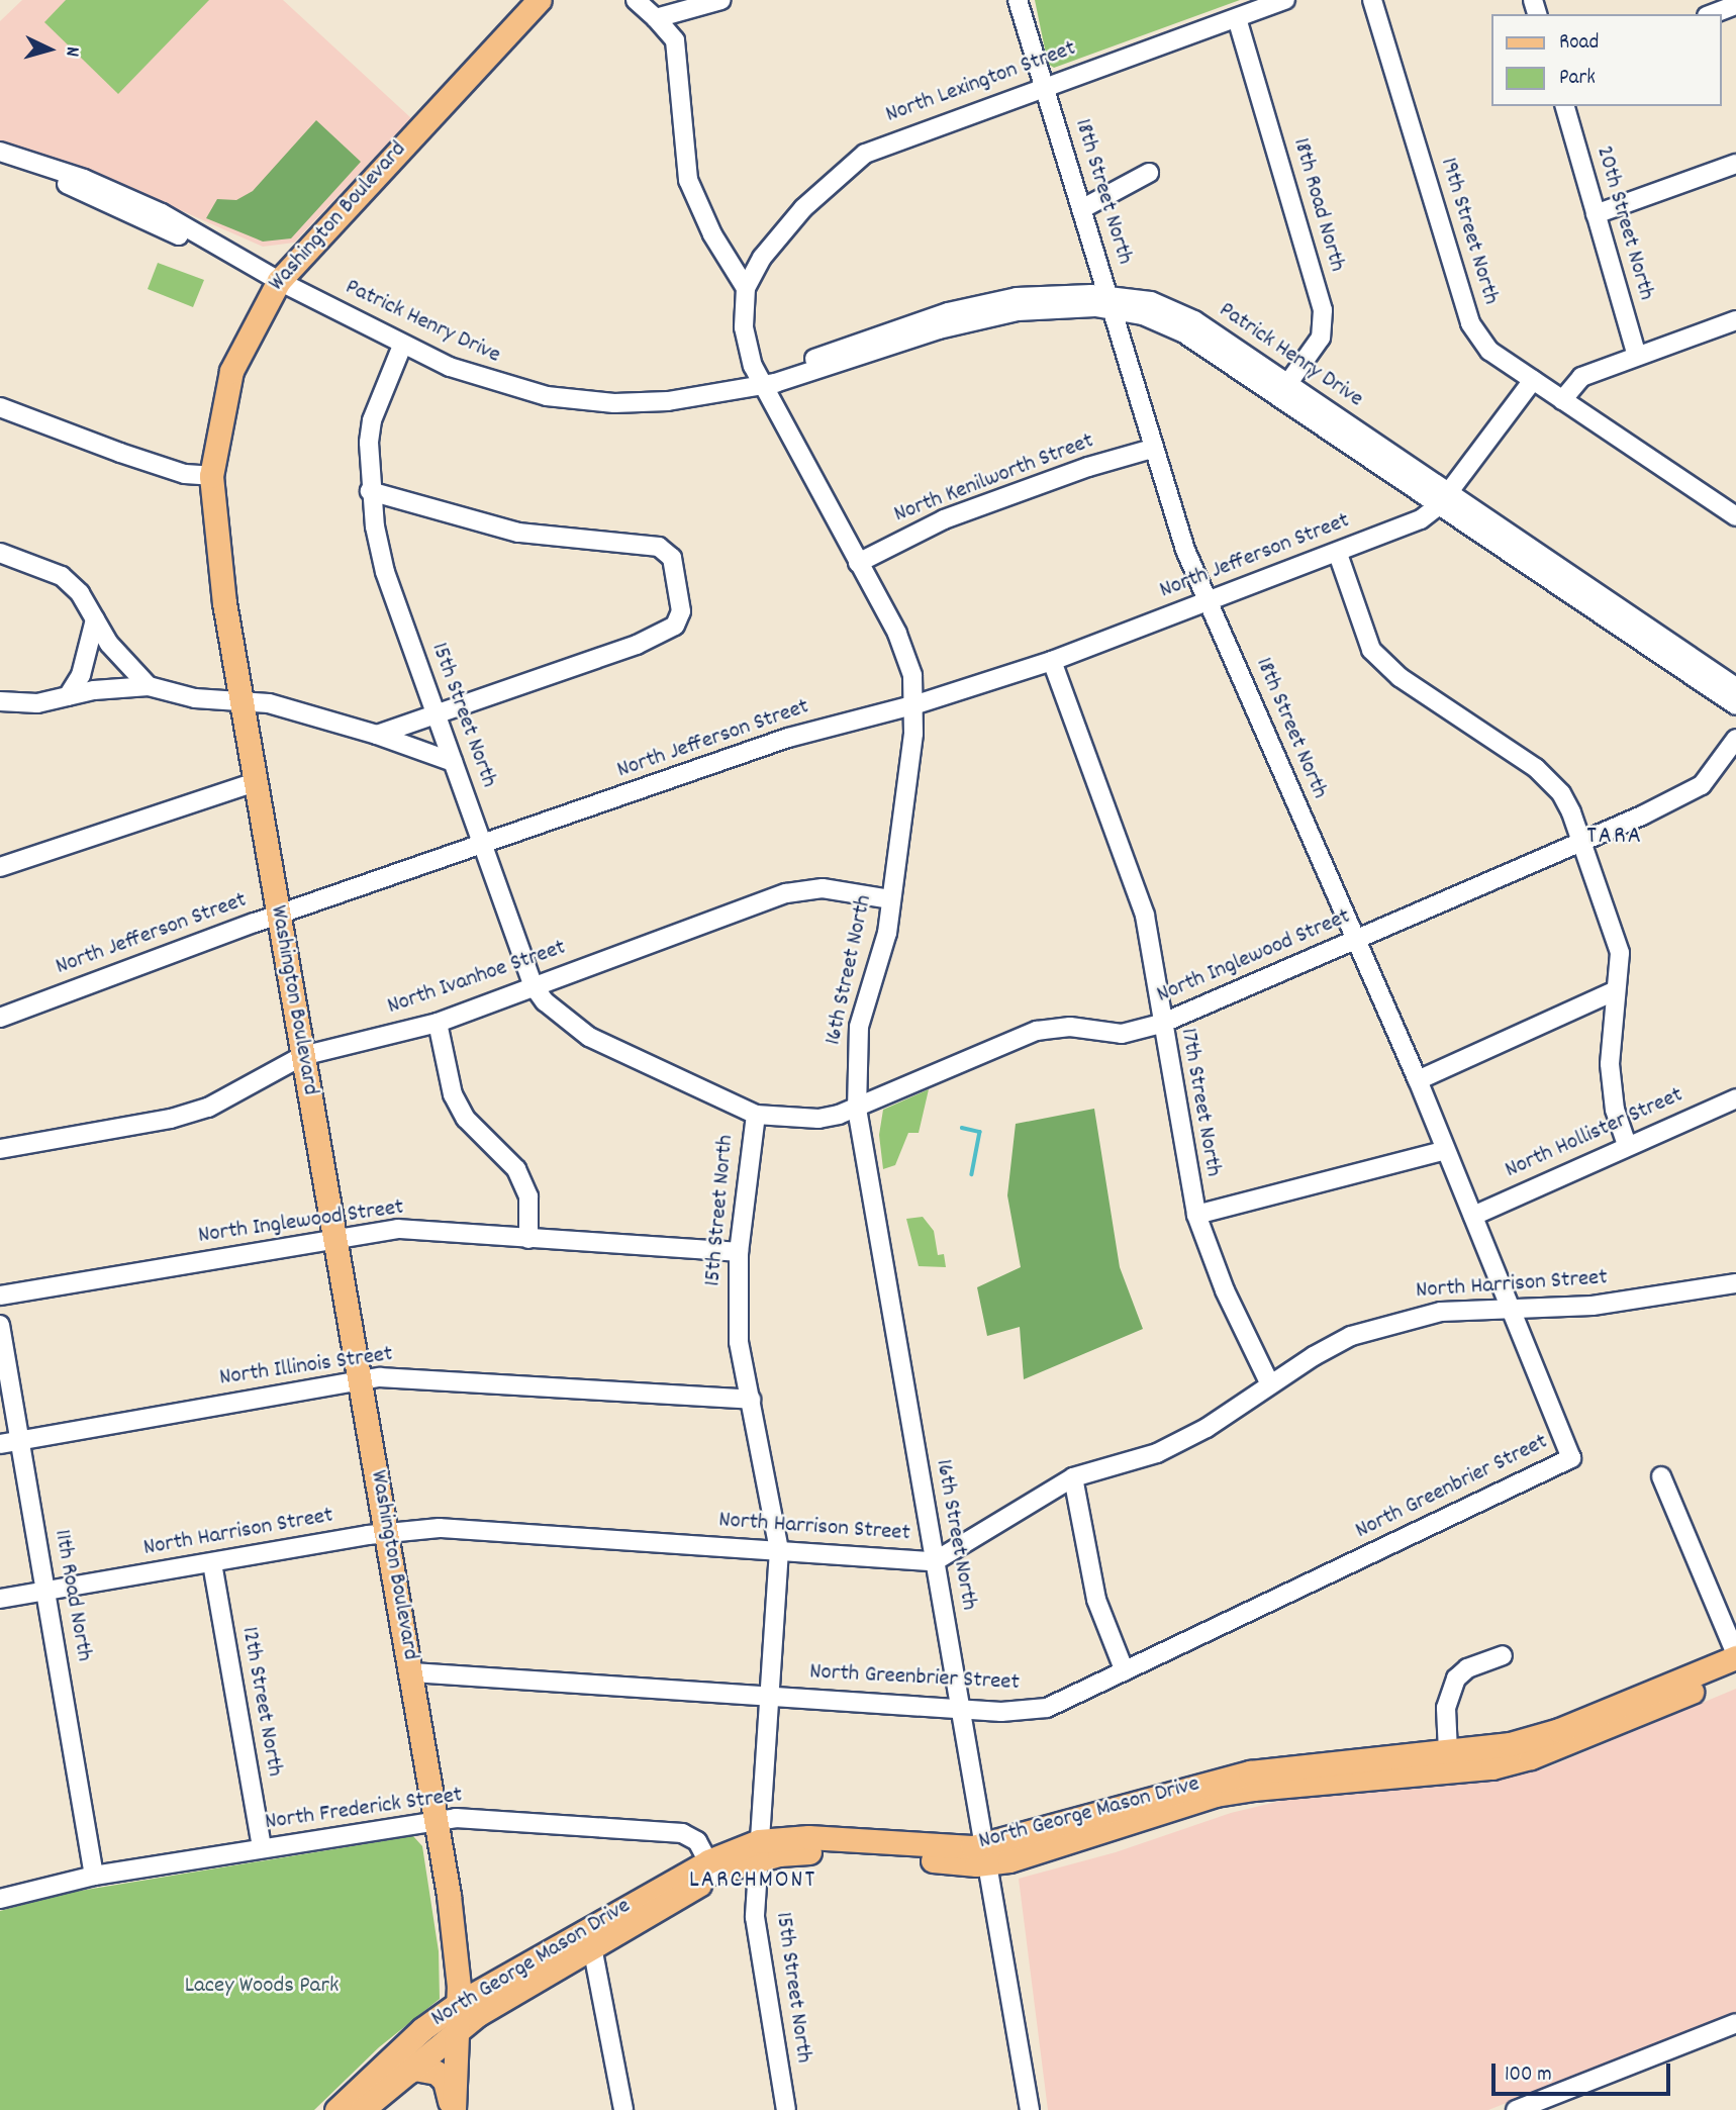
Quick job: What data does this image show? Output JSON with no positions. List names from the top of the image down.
{
  "streets": {
    "main road": ["Washington Boulevard", "North George Mason Drive"],
    "street": [
      "North Lexington Street",
      "18th Street North",
      "18th Road North",
      "20th Street North",
      "19th Street North",
      "Patrick Henry Drive",
      "North Kenilworth Street",
      "North Jefferson Street",
      "15th Street North",
      "North Inglewood Street",
      "16th Street North",
      "North Ivanhoe Street",
      "17th Street North",
      "North Hollister Street",
      "North Harrison Street",
      "North Illinois Street",
      "North Greenbrier Street",
      "11th Road North",
      "12th Street North",
      "North Frederick Street"
    ]
  },
  "crossings": [
    ["North Lexington Street", "18th Street North"],
    ["North Lexington Street", "18th Road North"],
    ["North Lexington Street", "16th Street North"],
    ["18th Street North", "Patrick Henry Drive"],
    ["18th Street North", "North Kenilworth Street"],
    ["18th Street North", "North Jefferson Street"],
    ["18th Street North", "North Inglewood Street"],
    ["18th Street North", "North Hollister Street"],
    ["18th Street North", "North Harrison Street"],
    ["18th Street North", "North Greenbrier Street"],
    ["18th Road North", "Patrick Henry Drive"],
    ["Washington Boulevard", "Patrick Henry Drive"],
    ["Washington Boulevard", "North Jefferson Street"],
    ["Washington Boulevard", "North Inglewood Street"],
    ["Washington Boulevard", "North Ivanhoe Street"],
    ["Washington Boulevard", "North Harrison Street"],
    ["Washington Boulevard", "North Illinois Street"],
    ["Washington Boulevard", "North Greenbrier Street"],
    ["Washington Boulevard", "North Frederick Street"],
    ["Washington Boulevard", "North George Mason Drive"],
    ["Patrick Henry Drive", "North Jefferson Street"],
    ["Patrick Henry Drive", "15th Street North"],
    ["Patrick Henry Drive", "16th Street North"],
    ["North Kenilworth Street", "16th Street North"],
    ["North Jefferson Street", "15th Street North"],
    ["North Jefferson Street", "16th Street North"],
    ["North Jefferson Street", "17th Street North"],
    ["15th Street North", "North Inglewood Street"],
    ["15th Street North", "North Ivanhoe Street"],
    ["15th Street North", "North Harrison Street"],
    ["15th Street North", "North Illinois Street"],
    ["15th Street North", "North Greenbrier Street"],
    ["15th Street North", "North George Mason Drive"],
    ["North Inglewood Street", "16th Street North"],
    ["North Inglewood Street", "17th Street North"],
    ["16th Street North", "North Ivanhoe Street"],
    ["16th Street North", "North Harrison Street"],
    ["16th Street North", "North Greenbrier Street"],
    ["16th Street North", "North George Mason Drive"],
    ["17th Street North", "North Harrison Street"],
    ["North Harrison Street", "11th Road North"],
    ["North Harrison Street", "12th Street North"],
    ["North Illinois Street", "11th Road North"],
    ["11th Road North", "North Frederick Street"],
    ["12th Street North", "North Frederick Street"],
    ["North Frederick Street", "North George Mason Drive"]
  ],
  "districts": ["TARA", "LARCHMONT"],
  "parks": ["Lacey Woods Park"],
  "legend": ["Road", "Park"],
  "scale_bar": "100 m",
  "north": "right"
}
